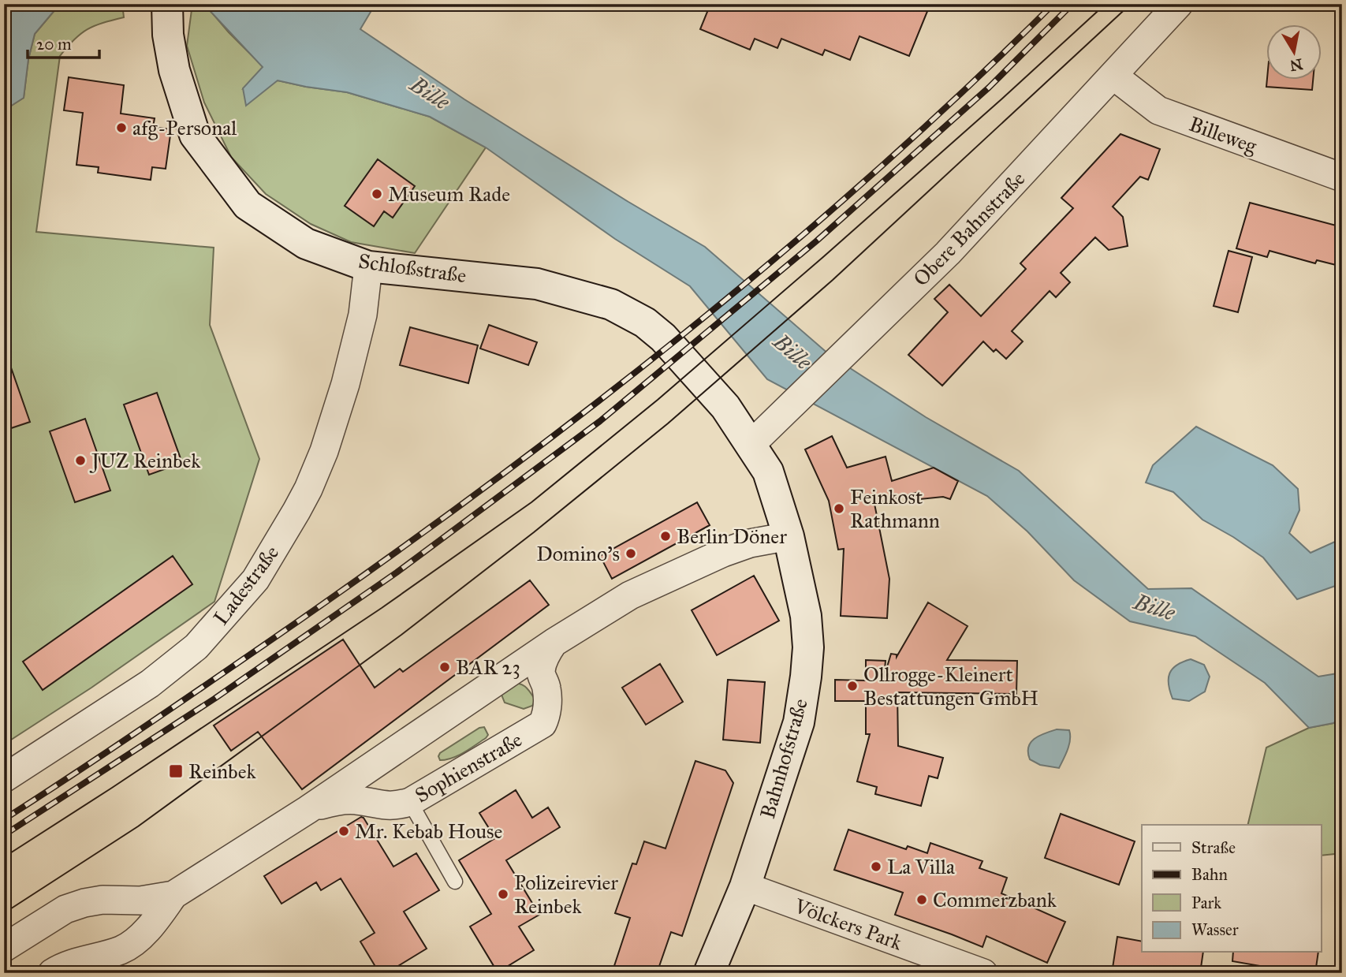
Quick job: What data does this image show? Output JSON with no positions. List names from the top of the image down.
{
  "streets": {
    "main road": ["Schloßstraße", "Bahnhofstraße"],
    "street": [
      "Billeweg",
      "Obere Bahnstraße",
      "Ladestraße",
      "Sophienstraße",
      "Völckers Park"
    ]
  },
  "crossings": [
    ["Billeweg", "Obere Bahnstraße"],
    ["Obere Bahnstraße", "Schloßstraße"],
    ["Obere Bahnstraße", "Bahnhofstraße"],
    ["Schloßstraße", "Ladestraße"],
    ["Schloßstraße", "Bahnhofstraße"],
    ["Bahnhofstraße", "Sophienstraße"],
    ["Bahnhofstraße", "Völckers Park"]
  ],
  "water": ["Bille"],
  "places": {
    "other": [
      "afg-Personal",
      "Museum Rade",
      "JUZ Reinbek",
      "Feinkost Rathmann",
      "Berlin Döner",
      "Domino's",
      "BAR 23",
      "Ollrogge-Kleinert Bestattungen GmbH",
      "Mr. Kebab House",
      "La Villa",
      "Polizeirevier Reinbek",
      "Commerzbank"
    ],
    "transit": ["Reinbek"]
  },
  "legend": [
    "Straße",
    "Bahn",
    "Park",
    "Wasser"
  ],
  "scale_bar": "20 m",
  "north": "bottom"
}
